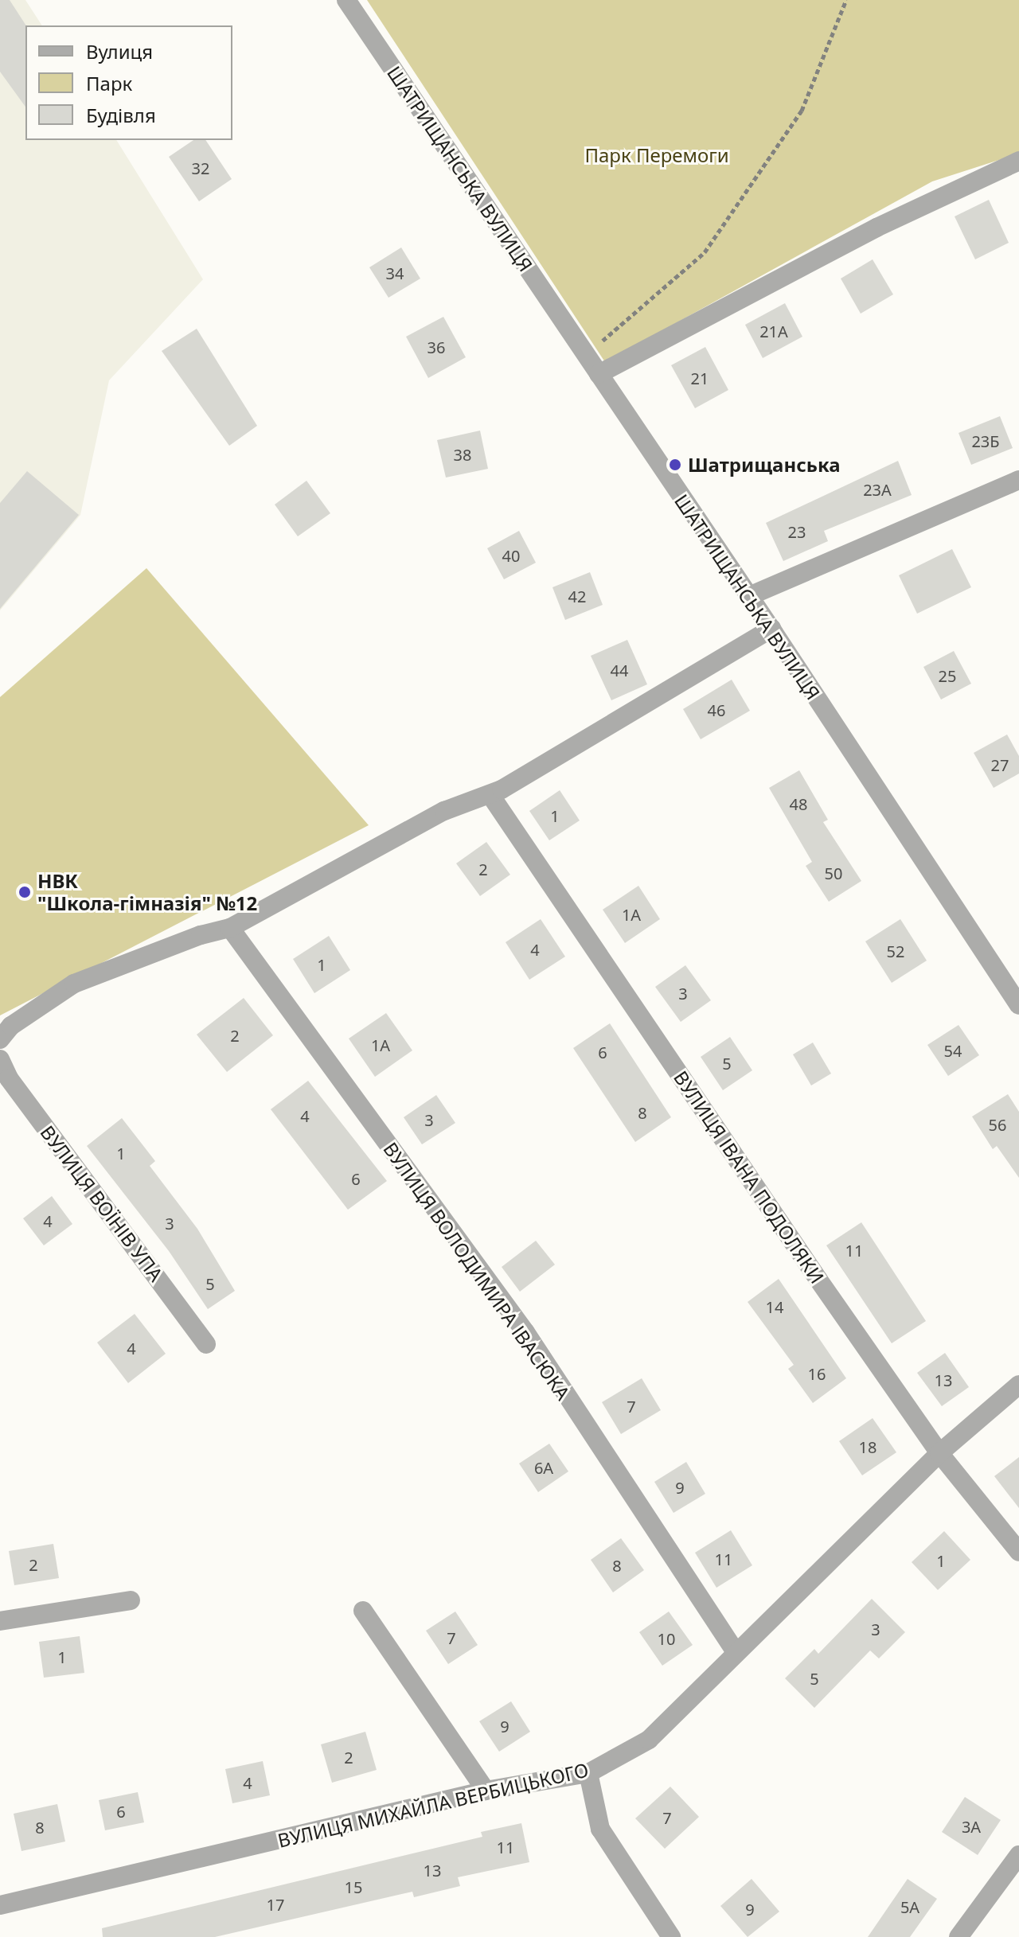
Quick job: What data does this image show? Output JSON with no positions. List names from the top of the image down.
{
  "streets": {
    "street": [
      "ШАТРИЩАНСЬКА ВУЛИЦЯ",
      "ВУЛИЦЯ ІВАНА ПОДОЛЯКИ",
      "ВУЛИЦЯ ВОЇНІВ УПА",
      "ВУЛИЦЯ ВОЛОДИМИРА ІВАСЮКА",
      "ВУЛИЦЯ МИХАЙЛА ВЕРБИЦЬКОГО"
    ]
  },
  "crossings": [
    ["ВУЛИЦЯ ІВАНА ПОДОЛЯКИ", "ВУЛИЦЯ МИХАЙЛА ВЕРБИЦЬКОГО"],
    ["ВУЛИЦЯ ВОЛОДИМИРА ІВАСЮКА", "ВУЛИЦЯ МИХАЙЛА ВЕРБИЦЬКОГО"]
  ],
  "parks": ["Парк Перемоги"],
  "places": ["Шатрищанська", "НВК \"Школа-гімназія\" №12"],
  "house_numbers": [
    "32",
    "34",
    "21А",
    "36",
    "21",
    "23Б",
    "38",
    "23А",
    "23",
    "40",
    "42",
    "44",
    "25",
    "46",
    "27",
    "48",
    "1",
    "2",
    "50",
    "1А",
    "4",
    "52",
    "1",
    "3",
    "2",
    "1А",
    "54",
    "6",
    "5",
    "8",
    "4",
    "3",
    "56",
    "1",
    "6",
    "4",
    "3",
    "11",
    "5",
    "14",
    "4",
    "16",
    "13",
    "7",
    "18",
    "6А",
    "9",
    "11",
    "1",
    "2",
    "8",
    "3",
    "7",
    "10",
    "1",
    "5",
    "9",
    "2",
    "4",
    "6",
    "7",
    "3А",
    "8",
    "11",
    "13",
    "15",
    "17",
    "5А",
    "9"
  ],
  "legend": ["Вулиця", "Парк", "Будівля"]
}
